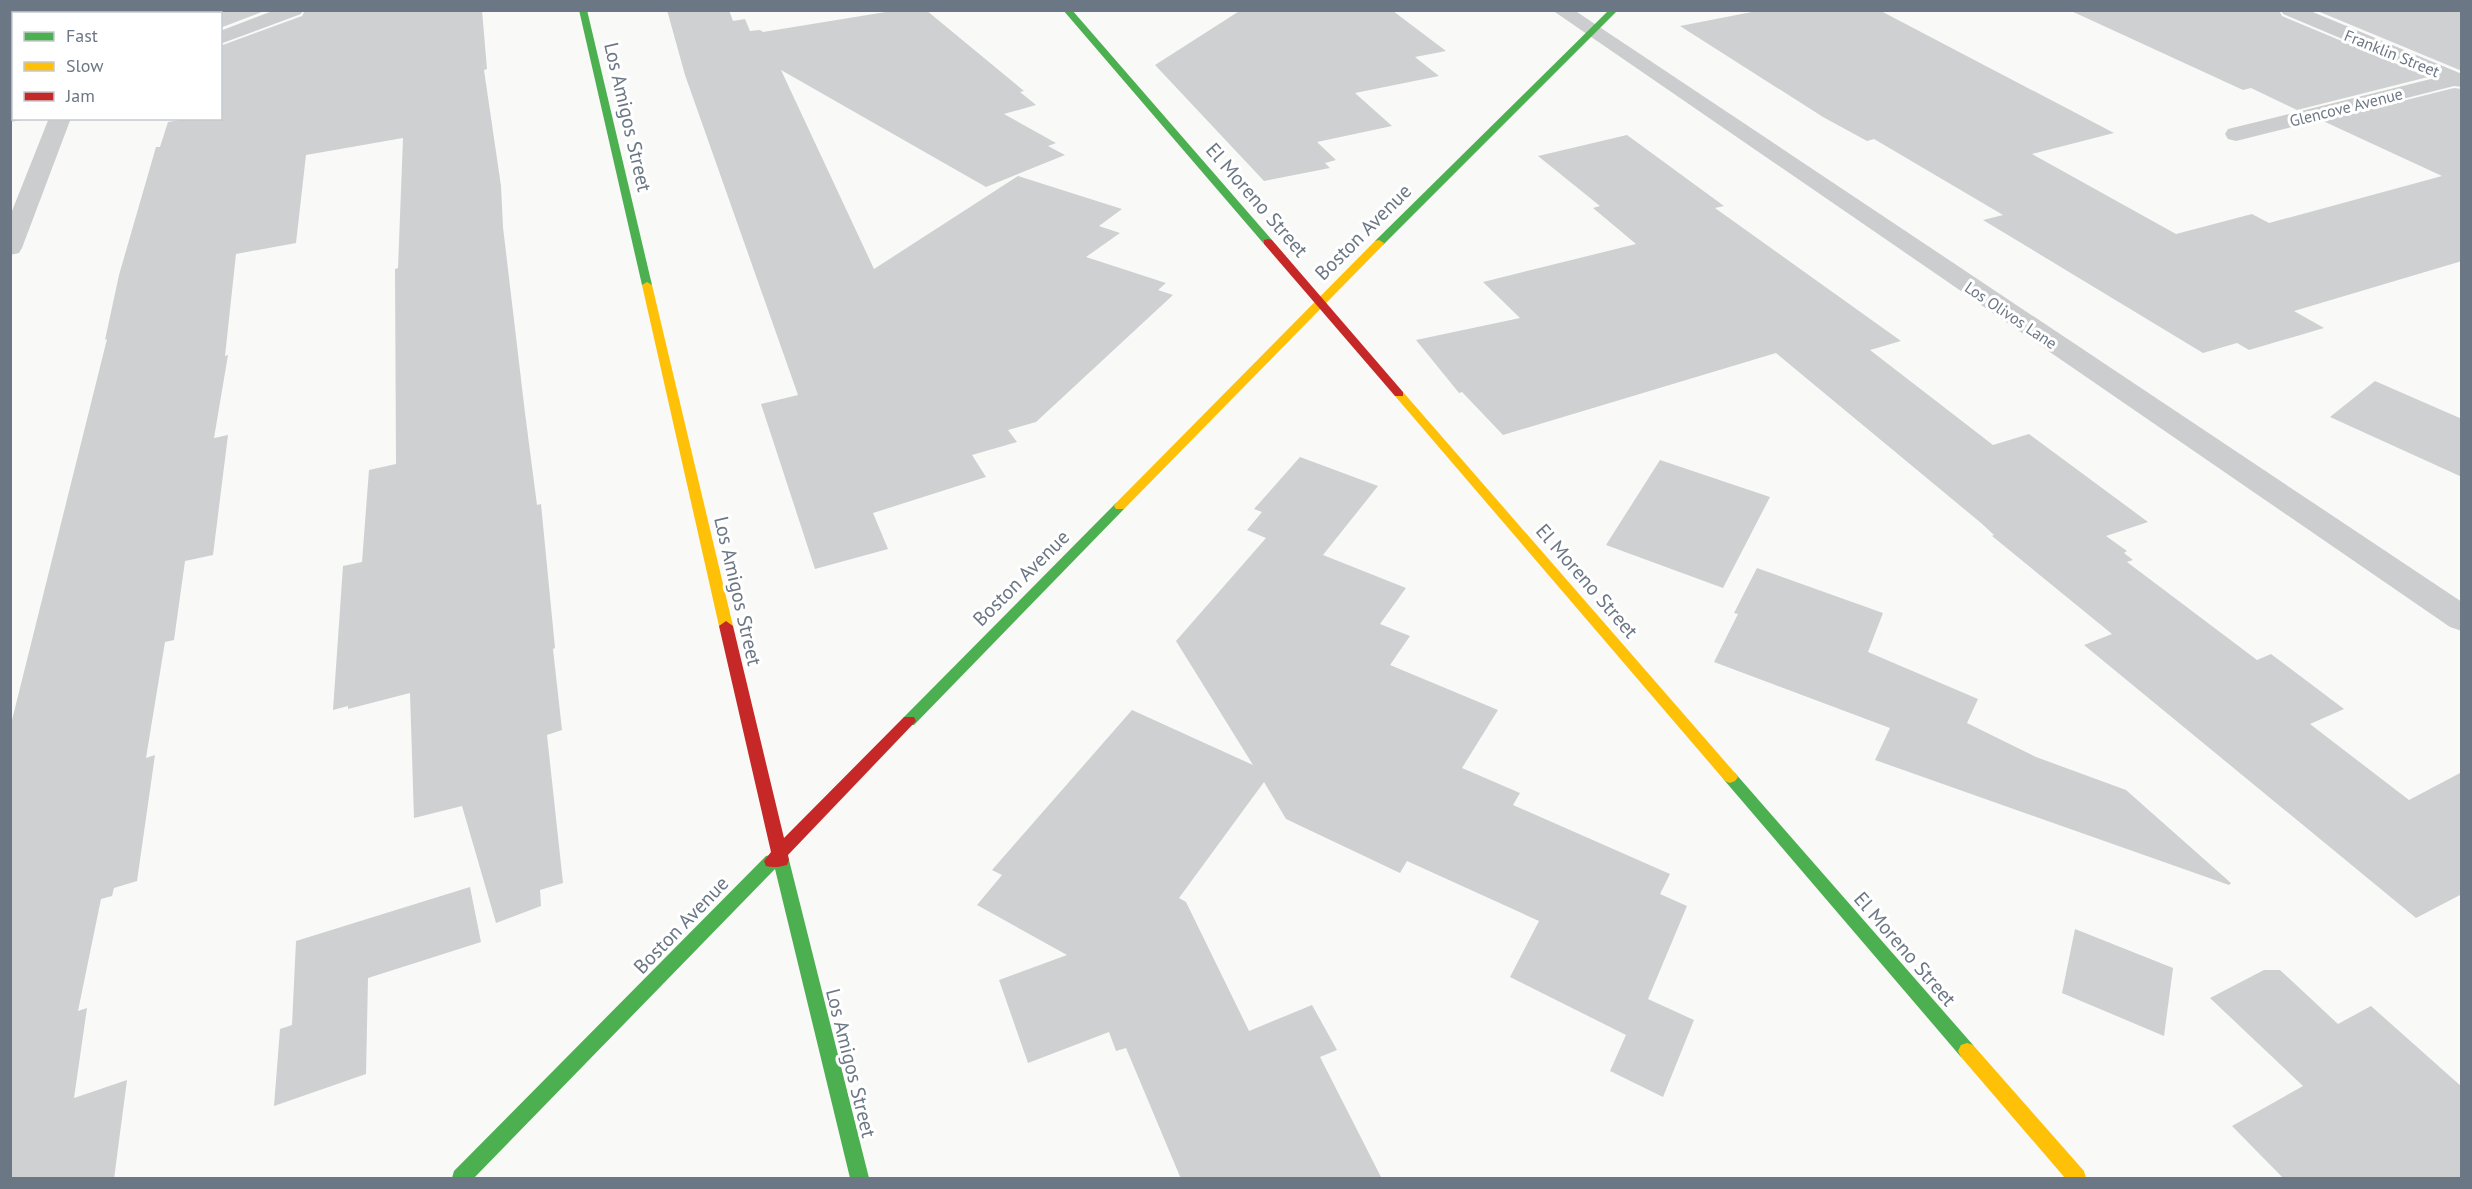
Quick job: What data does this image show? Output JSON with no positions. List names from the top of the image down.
{
  "streets": {
    "street": [
      "Franklin Street",
      "Glencove Avenue",
      "Los Amigos Street",
      "El Moreno Street",
      "Boston Avenue",
      "Los Olivos Lane"
    ]
  },
  "crossings": [
    ["Franklin Street", "Glencove Avenue"],
    ["Los Amigos Street", "Boston Avenue"],
    ["El Moreno Street", "Boston Avenue"],
    ["Boston Avenue", "Los Olivos Lane"]
  ],
  "legend": ["Fast", "Slow", "Jam"]
}
